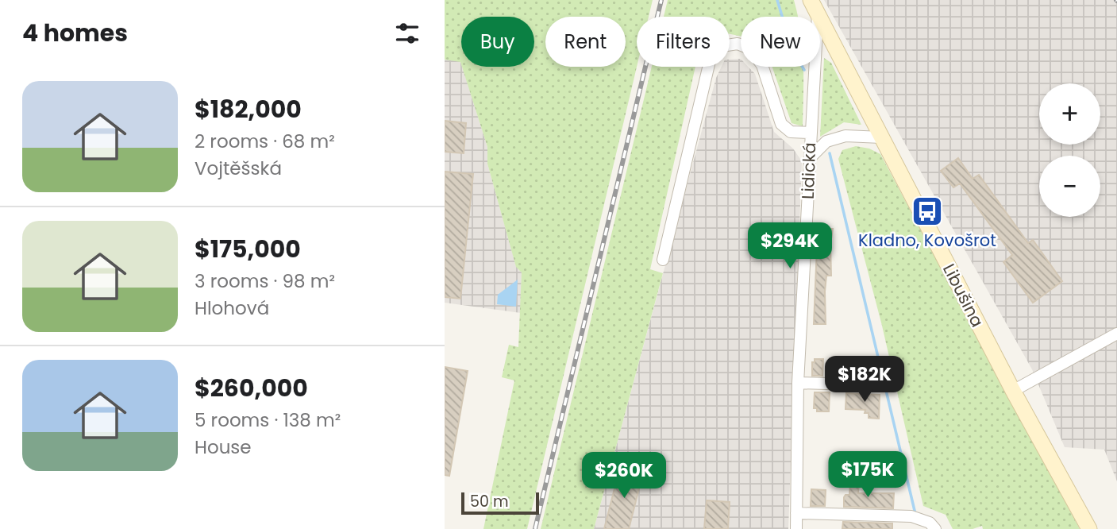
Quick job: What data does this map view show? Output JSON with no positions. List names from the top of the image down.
{
  "streets": {
    "main road": ["Libušina"],
    "street": ["Lidická"]
  },
  "crossings": [
    ["Lidická", "Libušina"]
  ],
  "places": {
    "bus stop": ["Kladno, Kovošrot"]
  },
  "scale_bar": "50 m",
  "page": {
    "heading": "4 homes",
    "chip": [
      "Buy",
      "Rent",
      "Filters",
      "New"
    ],
    "list": [
      {
        "name": "$182,000",
        "note": "2 rooms · 68 m² · Vojtěšská"
      },
      {
        "name": "$175,000",
        "note": "3 rooms · 98 m² · Hlohová"
      },
      {
        "name": "$260,000",
        "note": "5 rooms · 138 m² · House"
      }
    ],
    "map_buttons": ["+", "−"],
    "price": [
      "$294K",
      "$182K",
      "$175K",
      "$260K"
    ],
    "scale": "50 m"
  }
}
